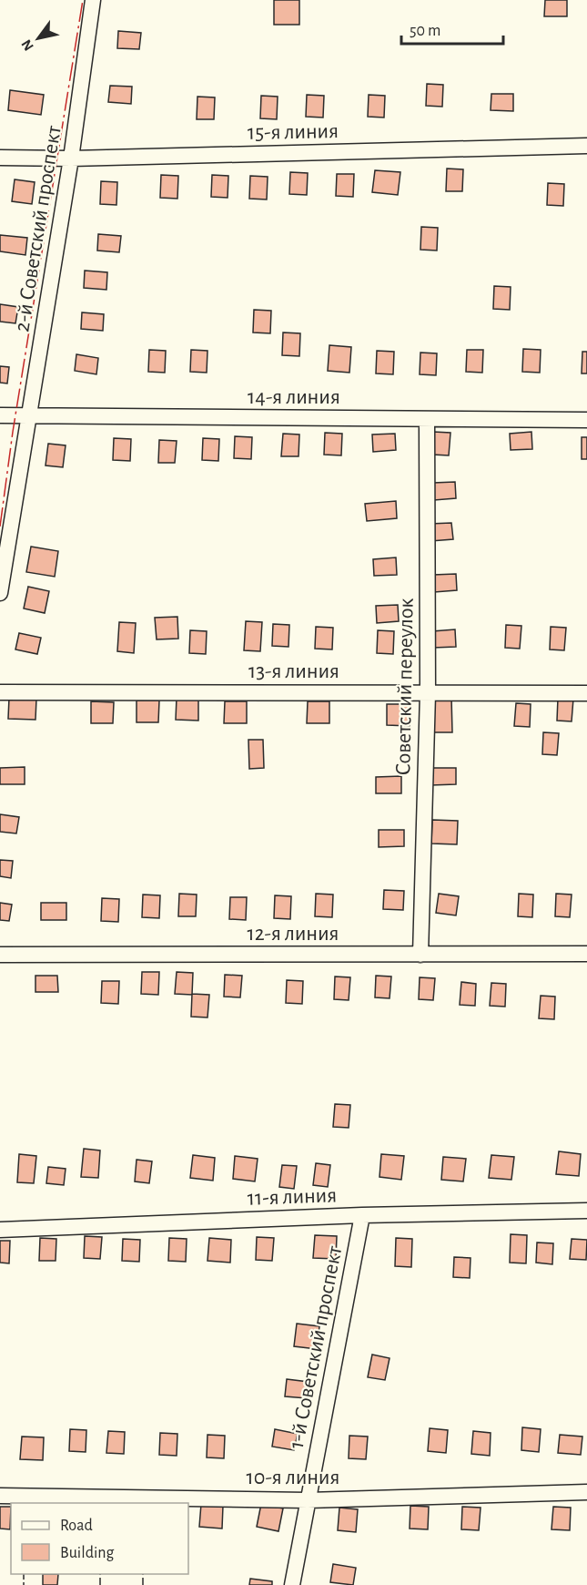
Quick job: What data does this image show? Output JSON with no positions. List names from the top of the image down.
{
  "streets": {
    "street": [
      "15-я линия",
      "2-й Советский проспект",
      "14-я линия",
      "13-я линия",
      "Советский переулок",
      "12-я линия",
      "11-я линия",
      "1-й Советский проспект",
      "10-я линия"
    ]
  },
  "crossings": [
    ["15-я линия", "2-й Советский проспект"],
    ["2-й Советский проспект", "14-я линия"],
    ["14-я линия", "Советский переулок"],
    ["13-я линия", "Советский переулок"],
    ["Советский переулок", "12-я линия"],
    ["11-я линия", "1-й Советский проспект"],
    ["1-й Советский проспект", "10-я линия"]
  ],
  "legend": ["Road", "Building"],
  "scale_bar": "50 m",
  "north": "bottom left"
}
